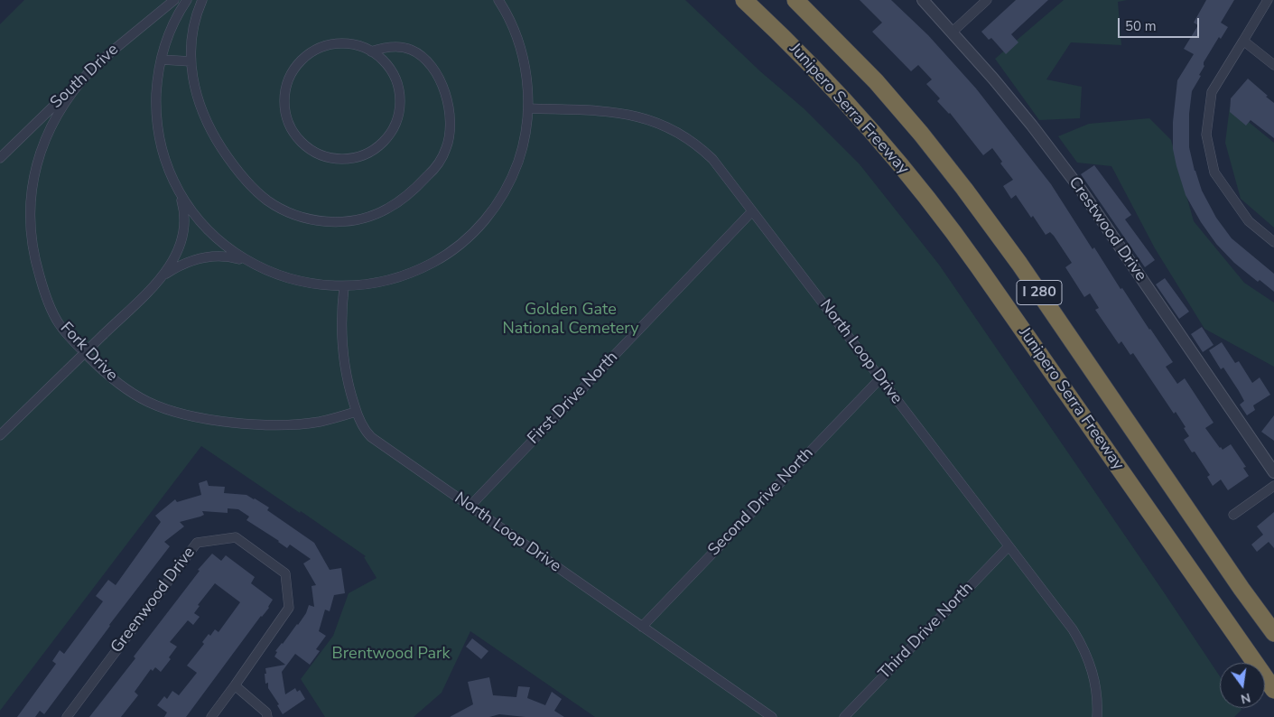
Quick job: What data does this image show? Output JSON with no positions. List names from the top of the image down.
{
  "streets": {
    "highway": ["Junipero Serra Freeway", "I 280"],
    "street": [
      "South Drive",
      "Crestwood Drive",
      "Fork Drive",
      "North Loop Drive",
      "First Drive North",
      "Second Drive North",
      "Greenwood Drive",
      "Third Drive North"
    ]
  },
  "crossings": [
    ["South Drive", "Fork Drive"],
    ["Fork Drive", "North Loop Drive"],
    ["North Loop Drive", "First Drive North"],
    ["North Loop Drive", "Second Drive North"],
    ["North Loop Drive", "Third Drive North"]
  ],
  "parks": ["Golden Gate National Cemetery", "Brentwood Park"],
  "scale_bar": "50 m",
  "north": "bottom"
}
